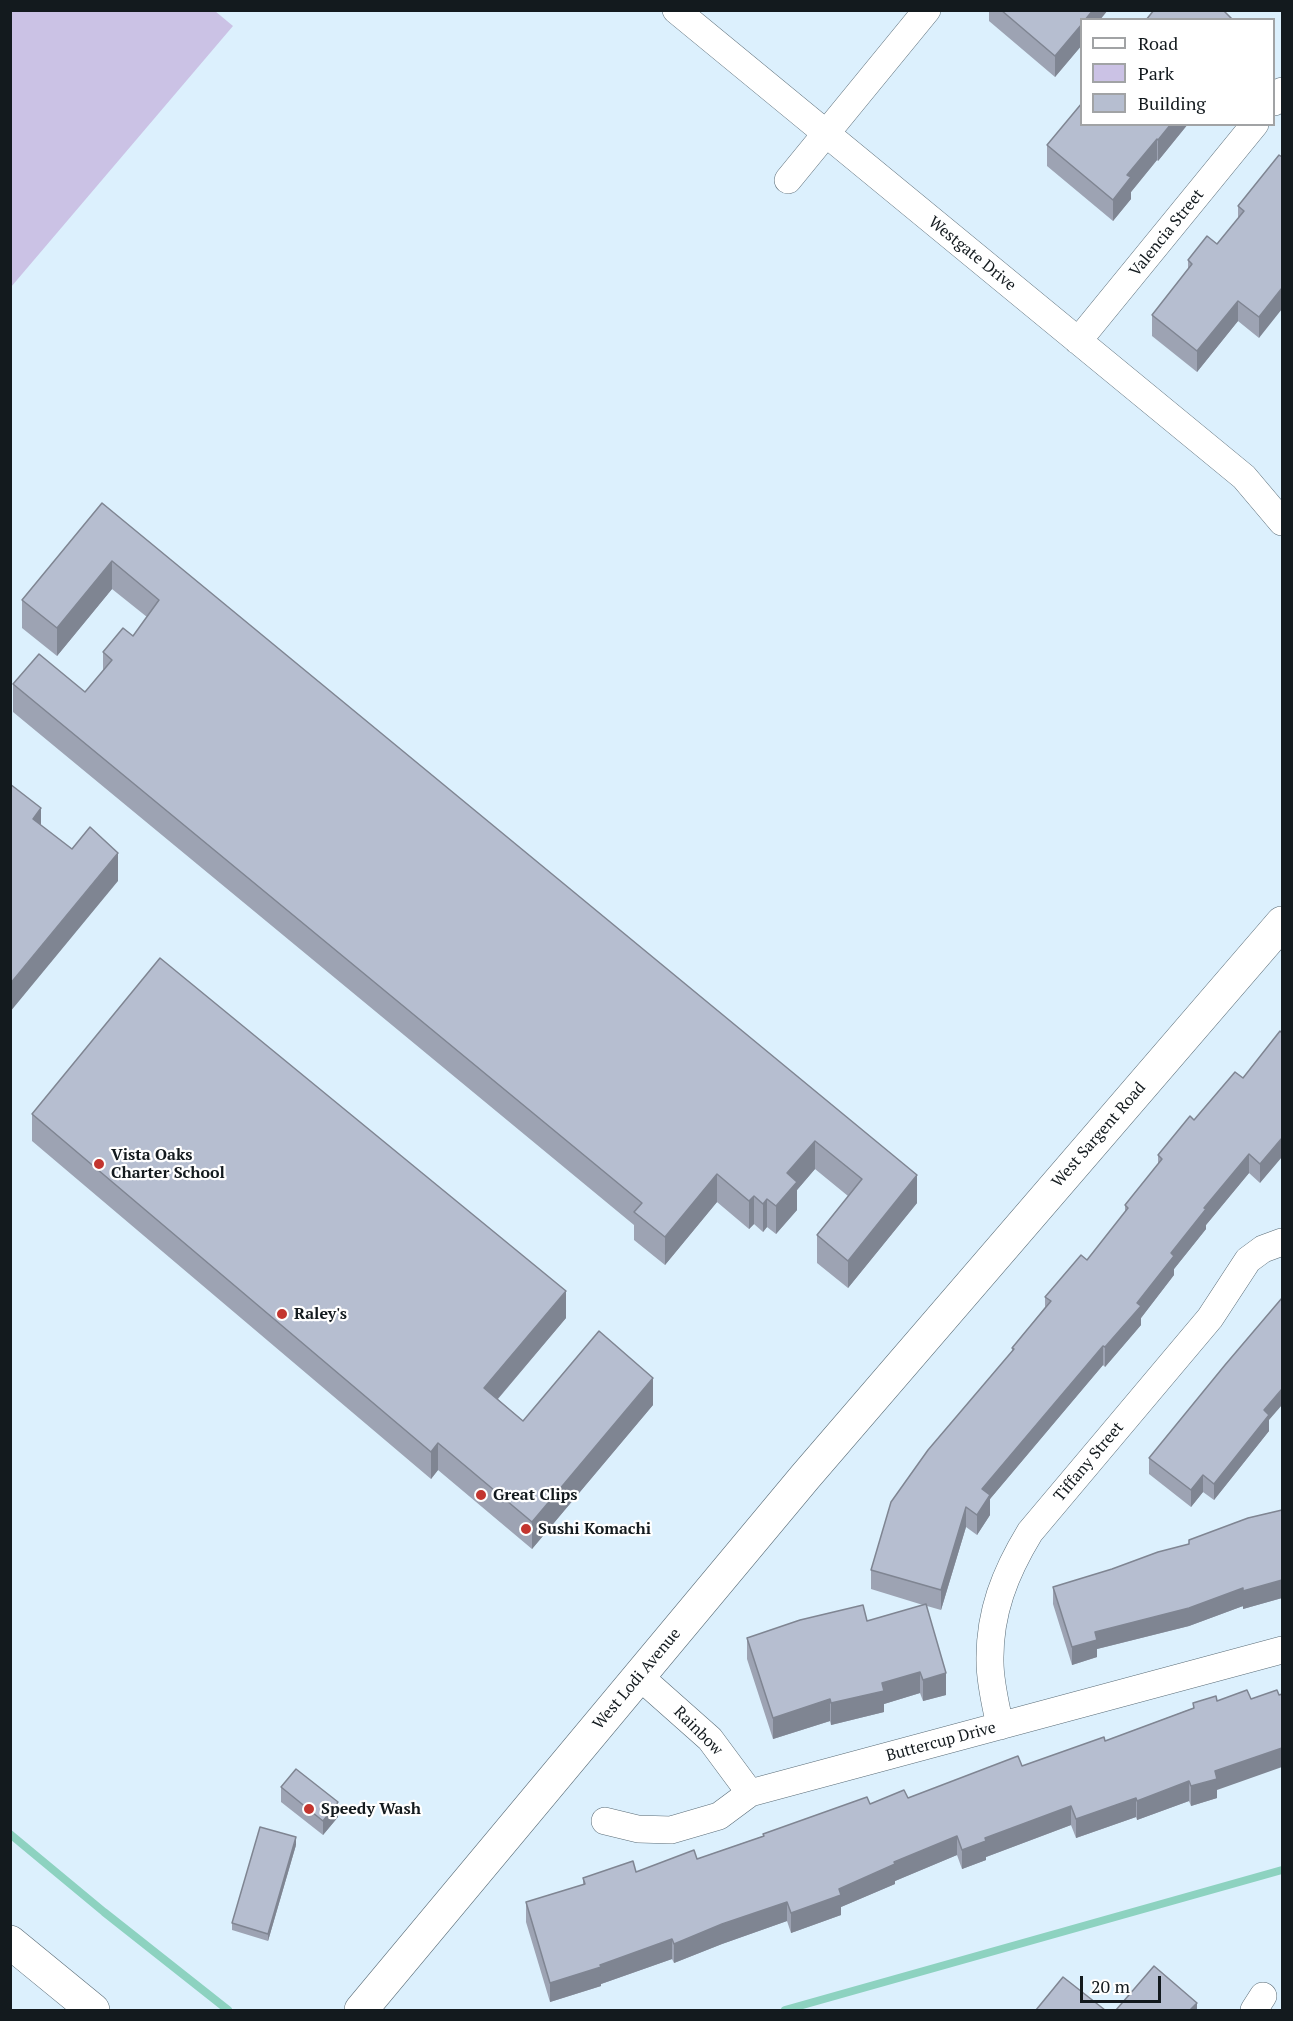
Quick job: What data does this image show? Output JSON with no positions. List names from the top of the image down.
{
  "streets": {
    "street": [
      "Valencia Street",
      "Westgate Drive",
      "West Sargent Road",
      "Tiffany Street",
      "West Lodi Avenue",
      "Rainbow",
      "Buttercup Drive"
    ]
  },
  "crossings": [
    ["Valencia Street", "Westgate Drive"],
    ["West Sargent Road", "West Lodi Avenue"],
    ["Tiffany Street", "Buttercup Drive"],
    ["West Lodi Avenue", "Rainbow"],
    ["Rainbow", "Buttercup Drive"]
  ],
  "places": [
    "Vista Oaks Charter School",
    "Raley's",
    "Great Clips",
    "Sushi Komachi",
    "Speedy Wash"
  ],
  "legend": ["Road", "Park", "Building"],
  "scale_bar": "20 m"
}
